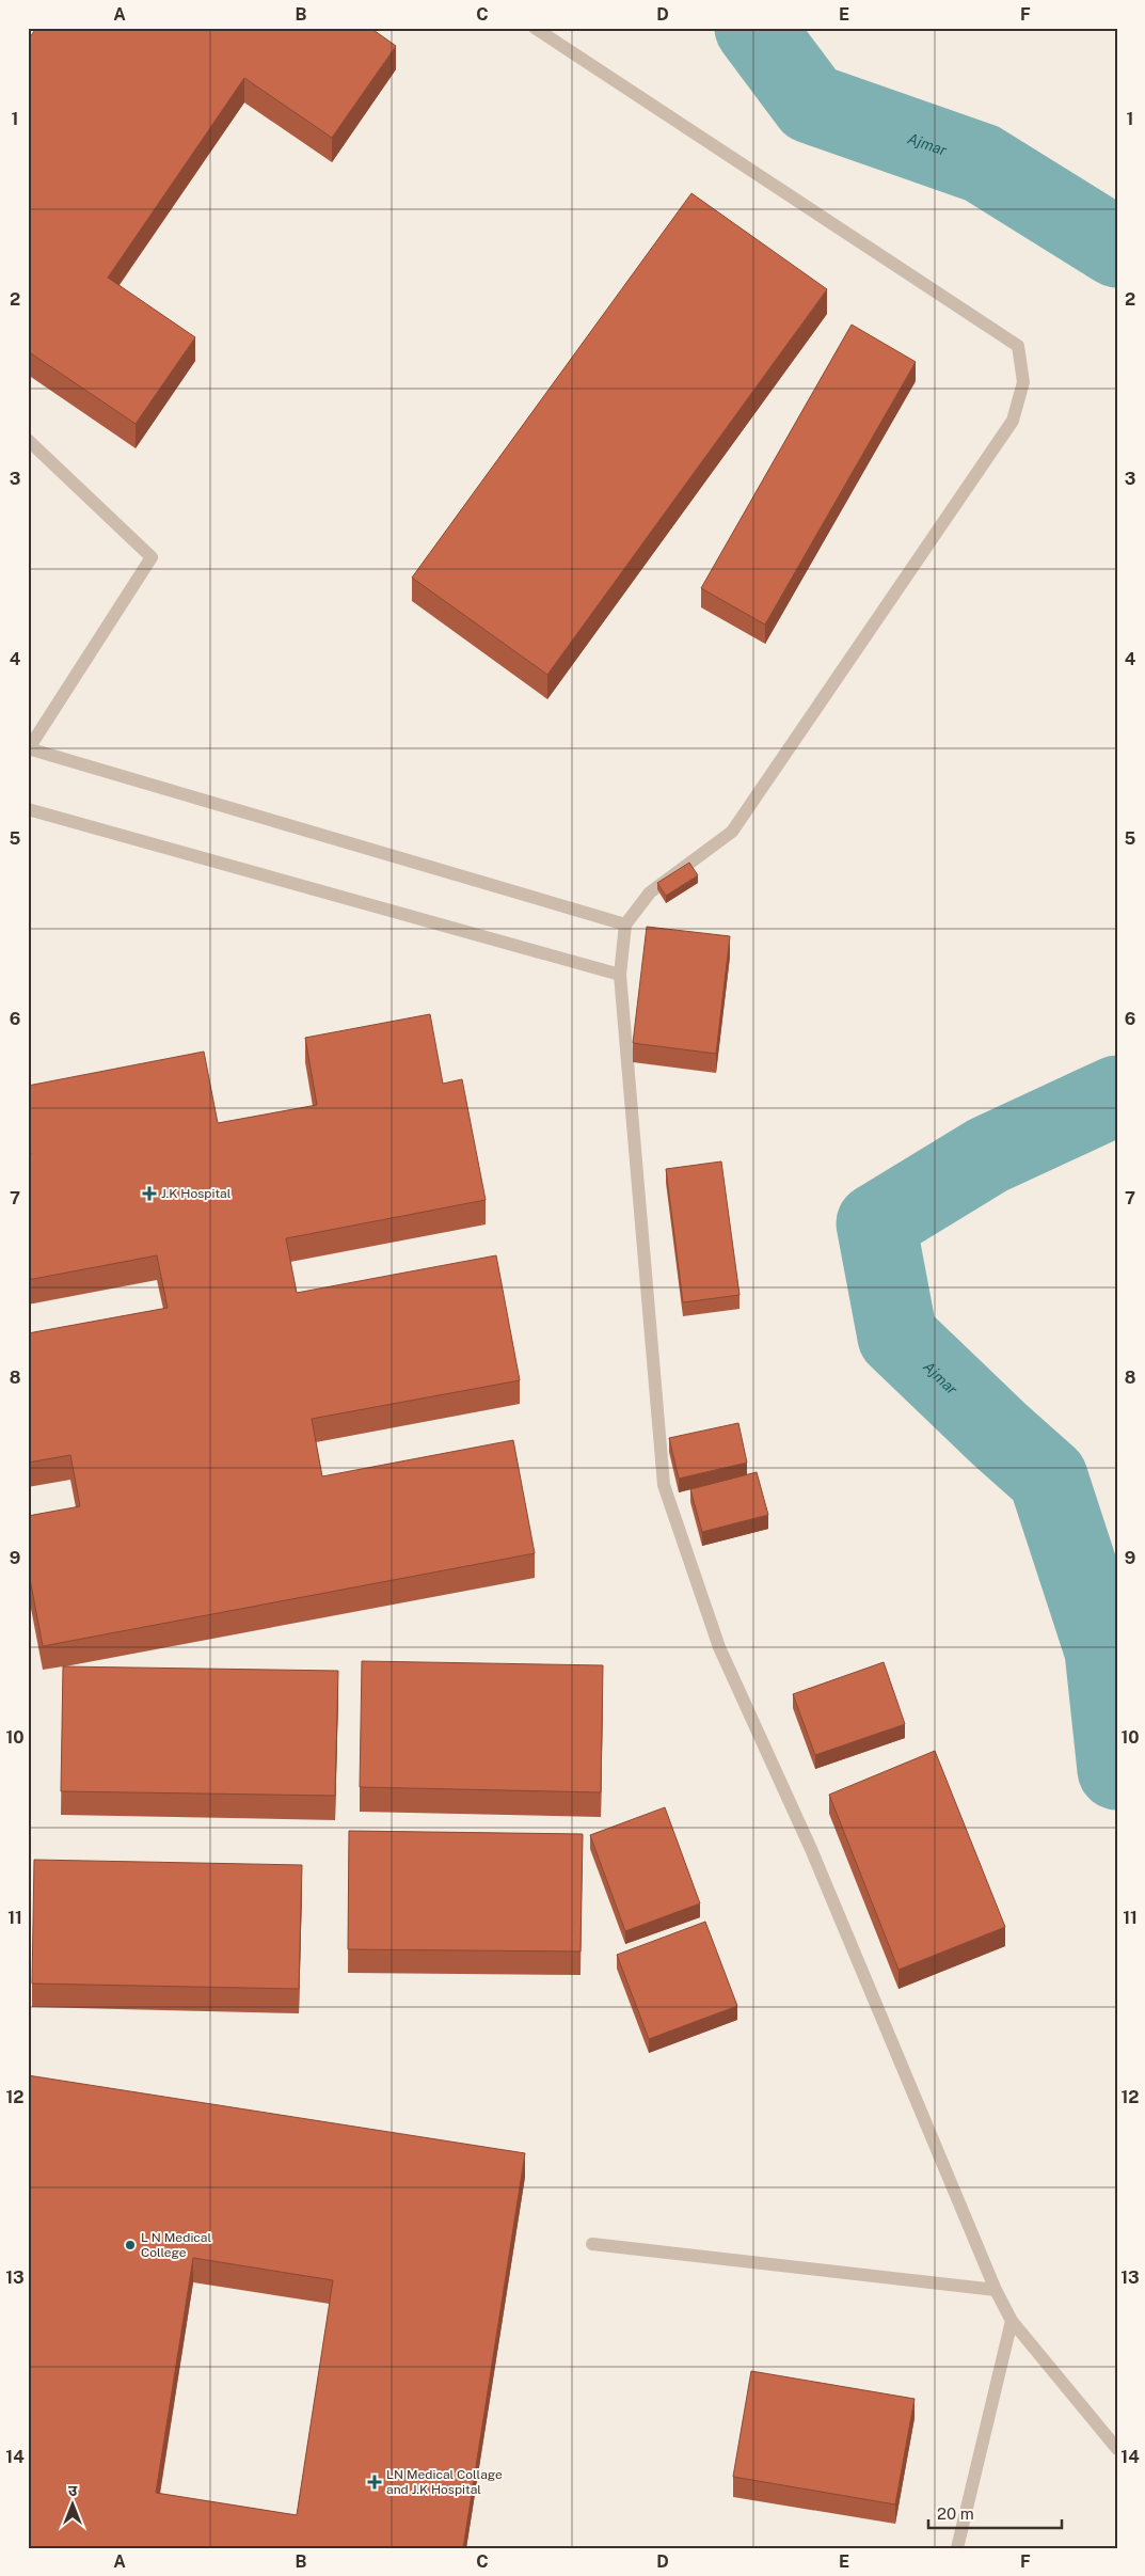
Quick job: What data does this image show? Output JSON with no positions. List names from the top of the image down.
{
  "water": ["Ajmar"],
  "places": {
    "health": ["J.K Hospital", "LN Medical Collage and J.K Hospital"],
    "other": ["L N Medical College"]
  },
  "scale_bar": "20 m",
  "north": "top",
  "grid": {
    "columns": [
      "A",
      "B",
      "C",
      "D",
      "E",
      "F"
    ],
    "rows": [
      "1",
      "2",
      "3",
      "4",
      "5",
      "6",
      "7",
      "8",
      "9",
      "10",
      "11",
      "12",
      "13",
      "14"
    ]
  }
}
